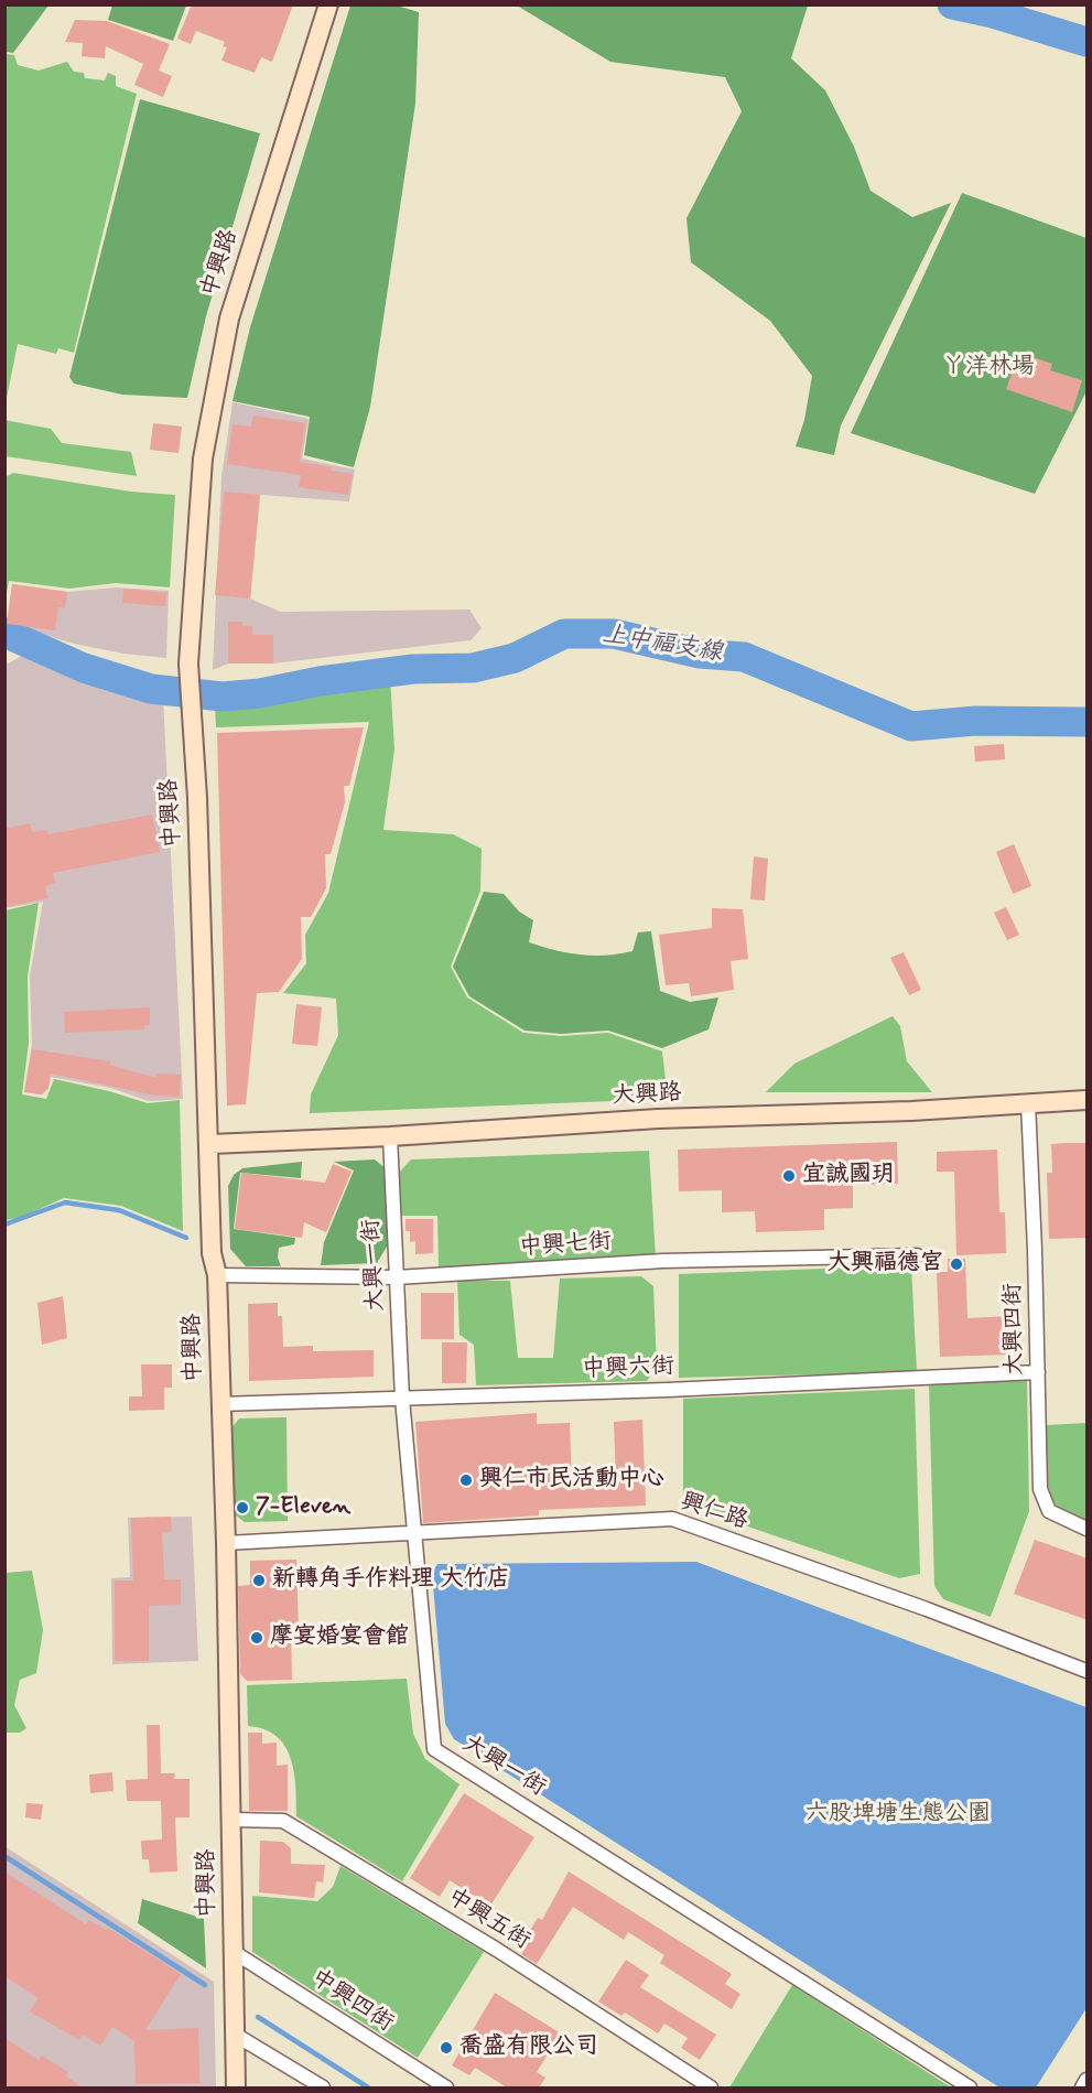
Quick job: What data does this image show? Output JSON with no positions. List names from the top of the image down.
{
  "streets": {
    "street": [
      "中興路",
      "大興路",
      "中興七街",
      "大興一街",
      "大興四街",
      "中興六街",
      "興仁路",
      "中興五街",
      "中興四街"
    ]
  },
  "crossings": [
    ["中興路", "大興路"],
    ["中興路", "中興七街"],
    ["中興路", "中興六街"],
    ["中興路", "興仁路"],
    ["中興路", "中興五街"],
    ["中興路", "中興四街"],
    ["大興路", "大興一街"],
    ["大興路", "大興四街"],
    ["中興七街", "大興一街"],
    ["大興一街", "中興六街"],
    ["大興一街", "興仁路"],
    ["大興四街", "中興六街"]
  ],
  "water": ["上中福支線"],
  "parks": ["ㄚ洋林場", "六股埤塘生態公園"],
  "places": [
    "宜誠國玥",
    "大興福德宮",
    "興仁市民活動中心",
    "7-Eleven",
    "新轉角手作料理 大竹店",
    "摩宴婚宴會館",
    "喬盛有限公司"
  ]
}
